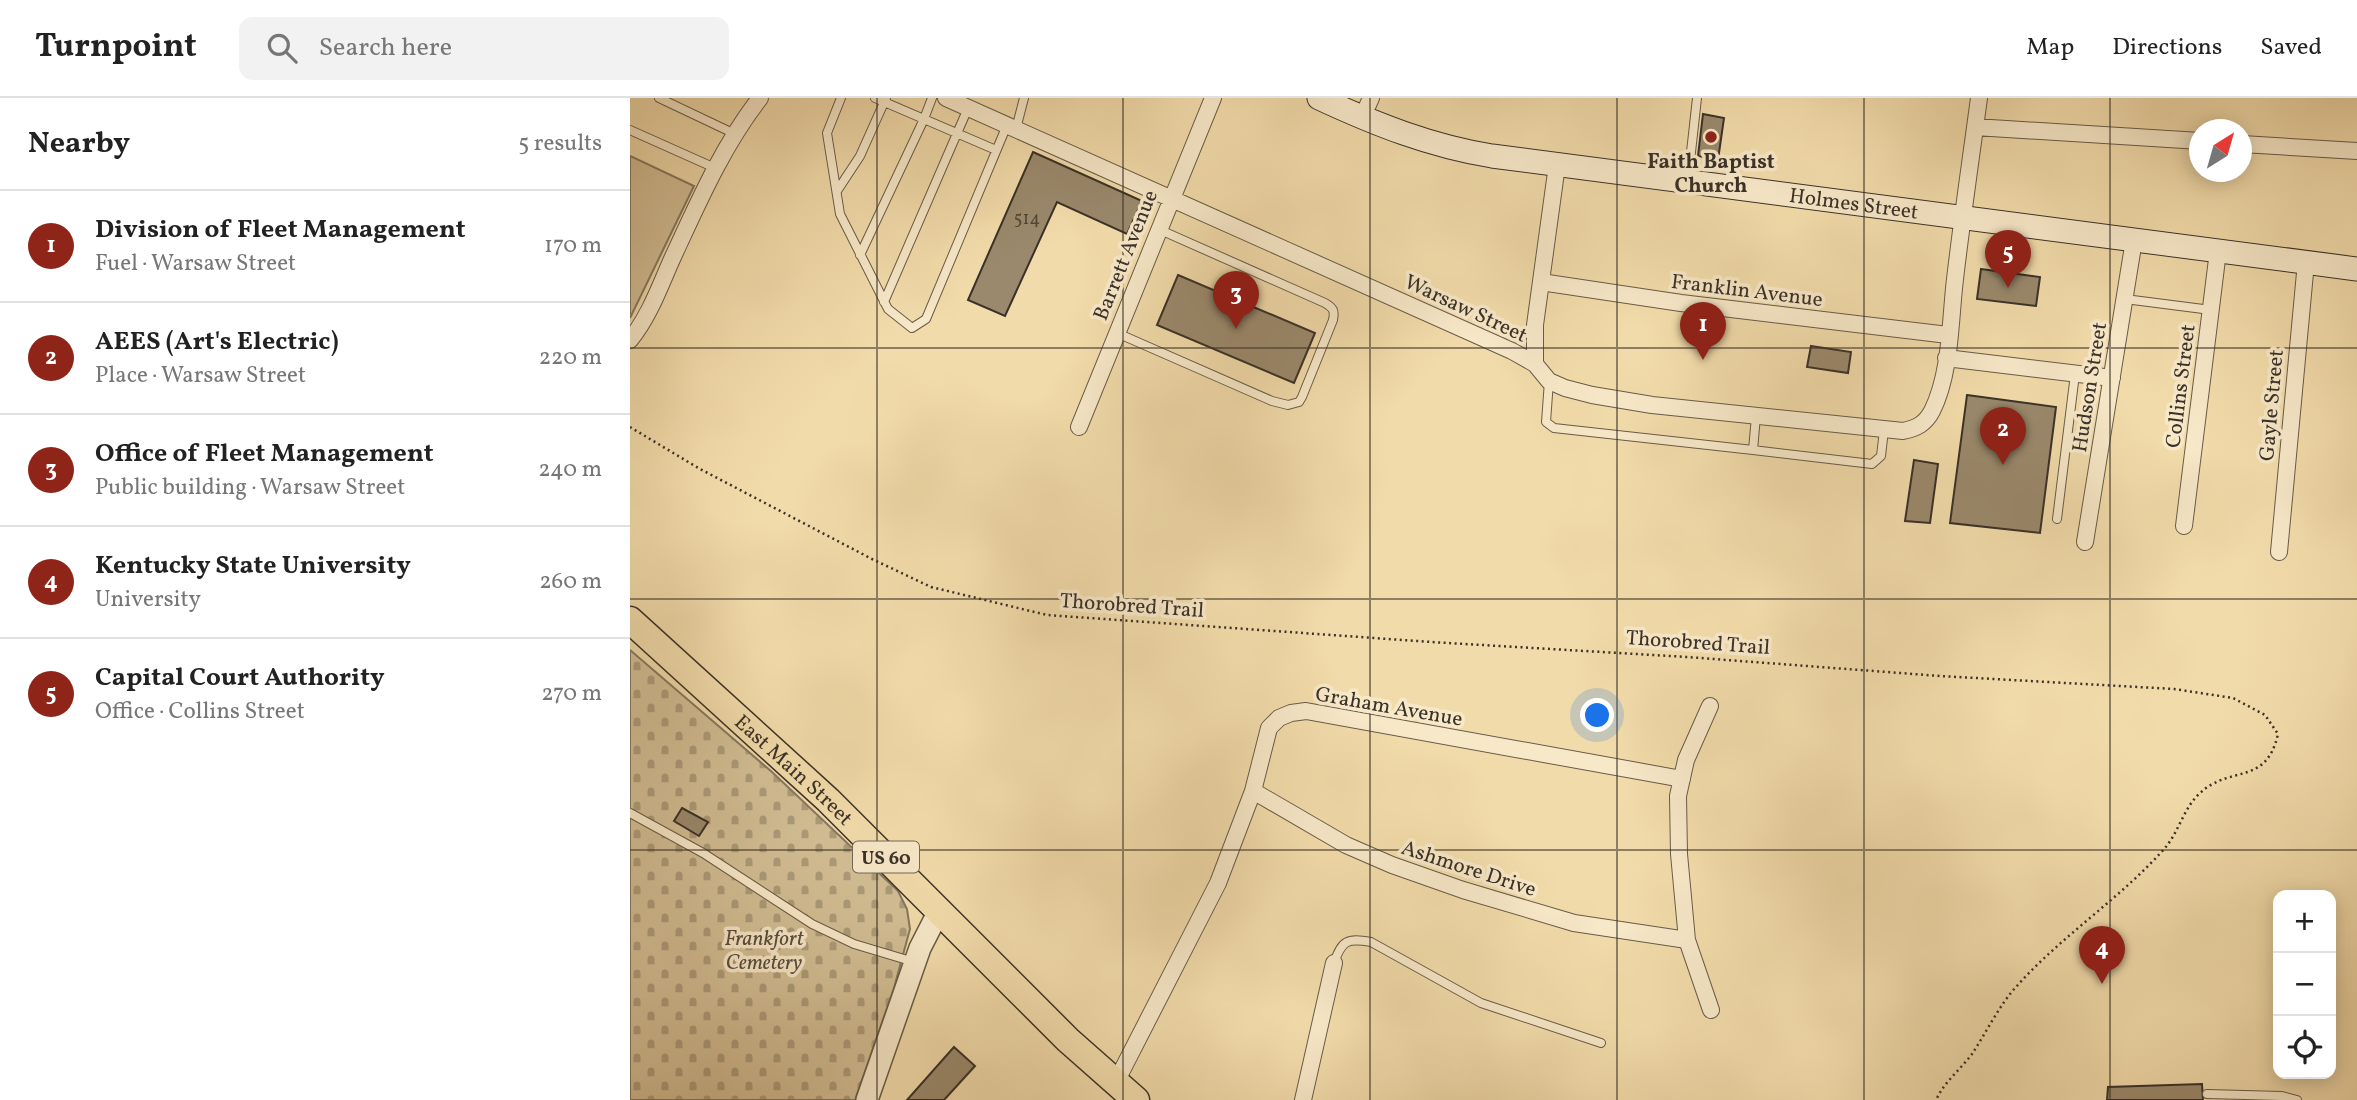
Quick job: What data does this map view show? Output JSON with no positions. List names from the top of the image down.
{
  "streets": {
    "main road": ["Holmes Street", "East Main Street", "US 60"],
    "street": [
      "Barrett Avenue",
      "Franklin Avenue",
      "Warsaw Street",
      "Collins Street",
      "Hudson Street",
      "Gayle Street",
      "Graham Avenue",
      "Ashmore Drive"
    ],
    "path": ["Thorobred Trail"]
  },
  "crossings": [
    ["Holmes Street", "Collins Street"],
    ["Holmes Street", "Hudson Street"],
    ["Holmes Street", "Gayle Street"],
    ["Barrett Avenue", "Warsaw Street"],
    ["Graham Avenue", "East Main Street"],
    ["Graham Avenue", "Ashmore Drive"]
  ],
  "parks": ["Frankfort Cemetery"],
  "places": ["Faith Baptist Church"],
  "house_numbers": ["514"],
  "north": "top right",
  "page": {
    "header": "Turnpoint",
    "search": "Search here",
    "nav": ["Map", "Directions", "Saved"],
    "heading": ["Nearby", "5 results"],
    "list": [
      {
        "mark": "1",
        "name": "Division of Fleet Management",
        "note": "Fuel · Warsaw Street",
        "value": "170 m"
      },
      {
        "mark": "2",
        "name": "AEES (Art's Electric)",
        "note": "Place · Warsaw Street",
        "value": "220 m"
      },
      {
        "mark": "3",
        "name": "Office of Fleet Management",
        "note": "Public building · Warsaw Street",
        "value": "240 m"
      },
      {
        "mark": "4",
        "name": "Kentucky State University",
        "note": "University",
        "value": "260 m"
      },
      {
        "mark": "5",
        "name": "Capital Court Authority",
        "note": "Office · Collins Street",
        "value": "270 m"
      }
    ],
    "pins": [
      "5",
      "3",
      "1",
      "2",
      "4"
    ],
    "map_buttons": ["+", "−"]
  }
}
